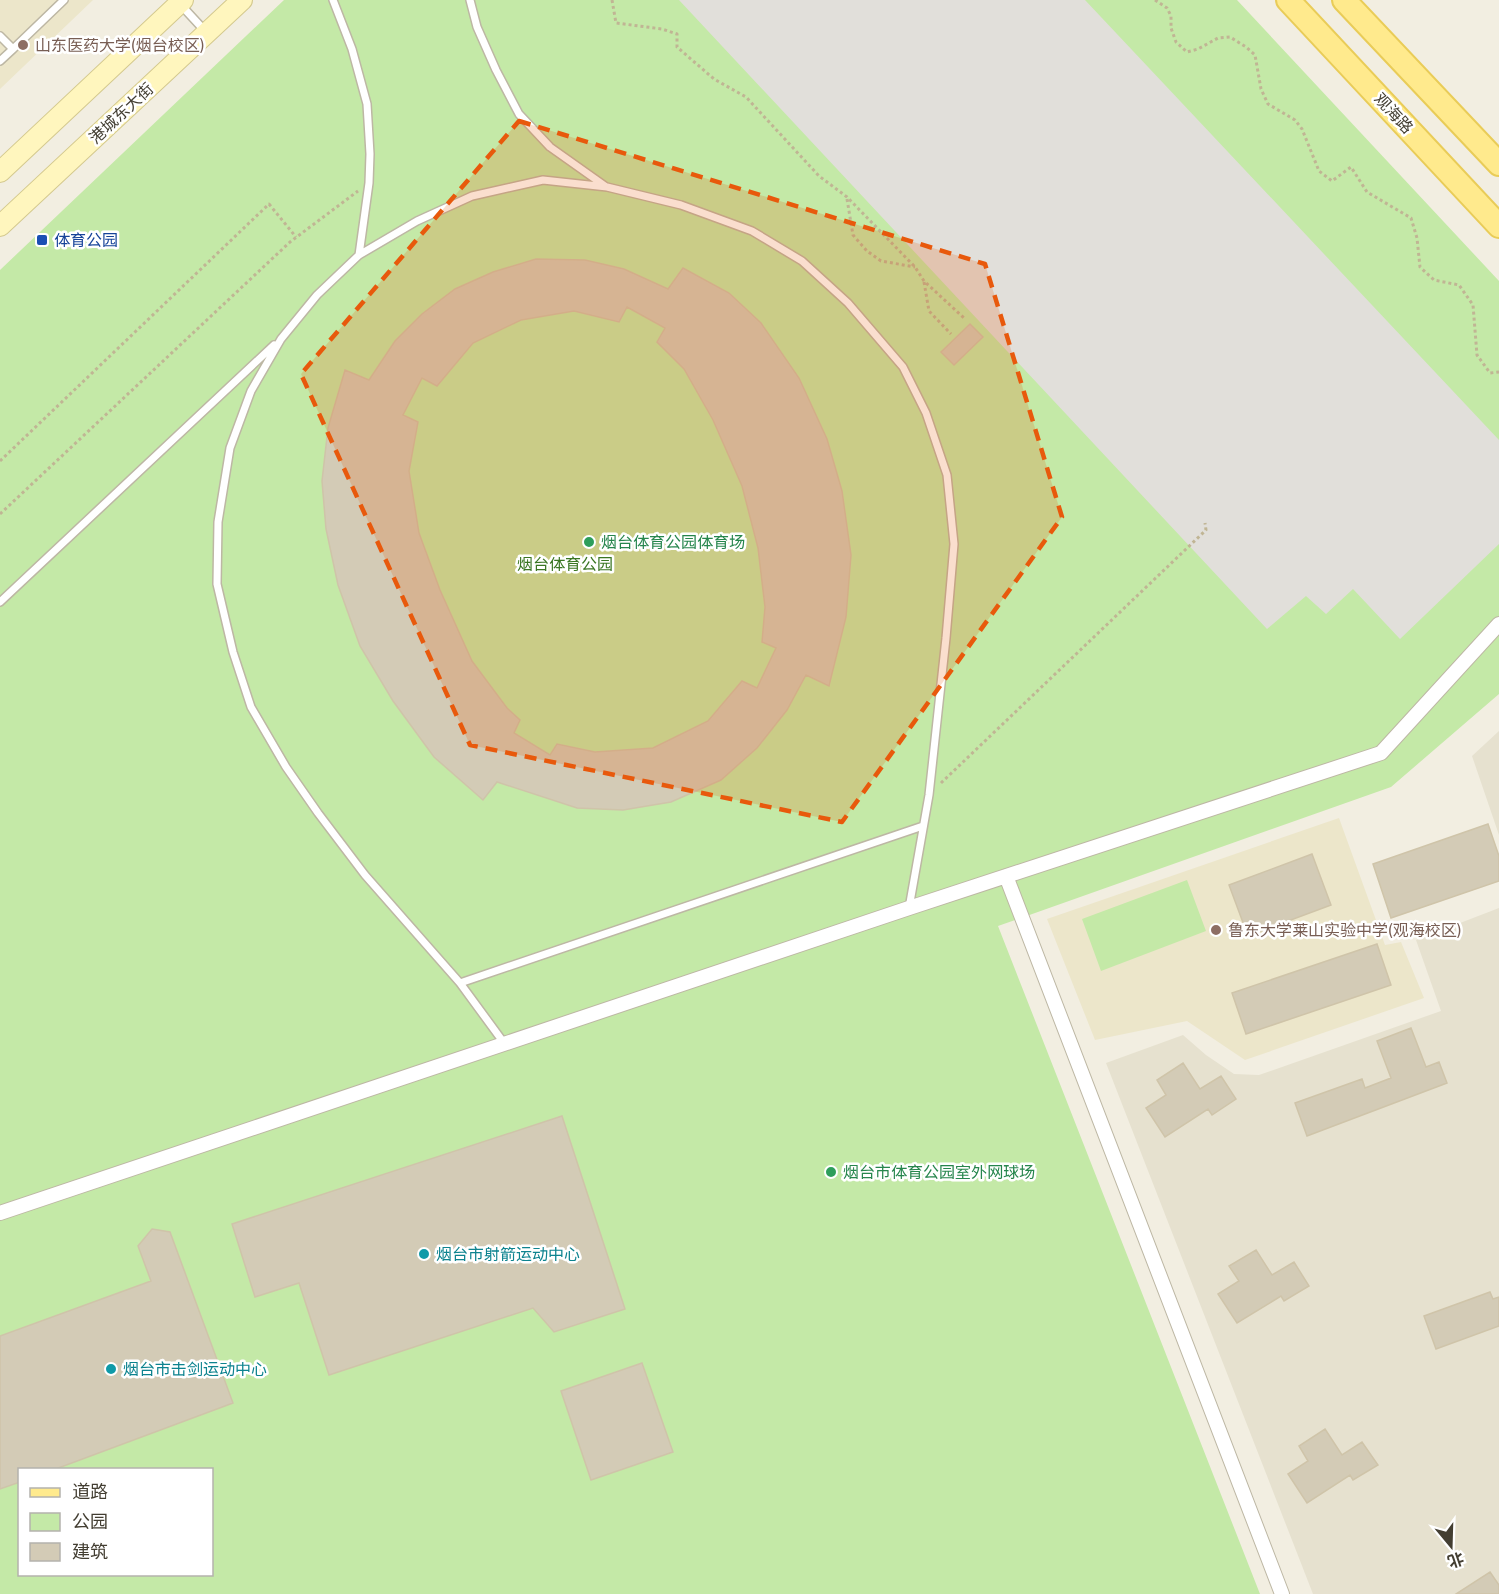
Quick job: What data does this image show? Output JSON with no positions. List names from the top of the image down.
{
  "streets": {
    "main road": ["港城东大街", "观海路"]
  },
  "parks": ["烟台体育公园"],
  "places": {
    "other": [
      "山东医药大学(烟台校区)",
      "烟台体育公园体育场",
      "鲁东大学莱山实验中学(观海校区)",
      "烟台市体育公园室外网球场",
      "烟台市射箭运动中心",
      "烟台市击剑运动中心"
    ],
    "transit": ["体育公园"]
  },
  "legend": ["道路", "公园", "建筑"],
  "north": "bottom"
}
